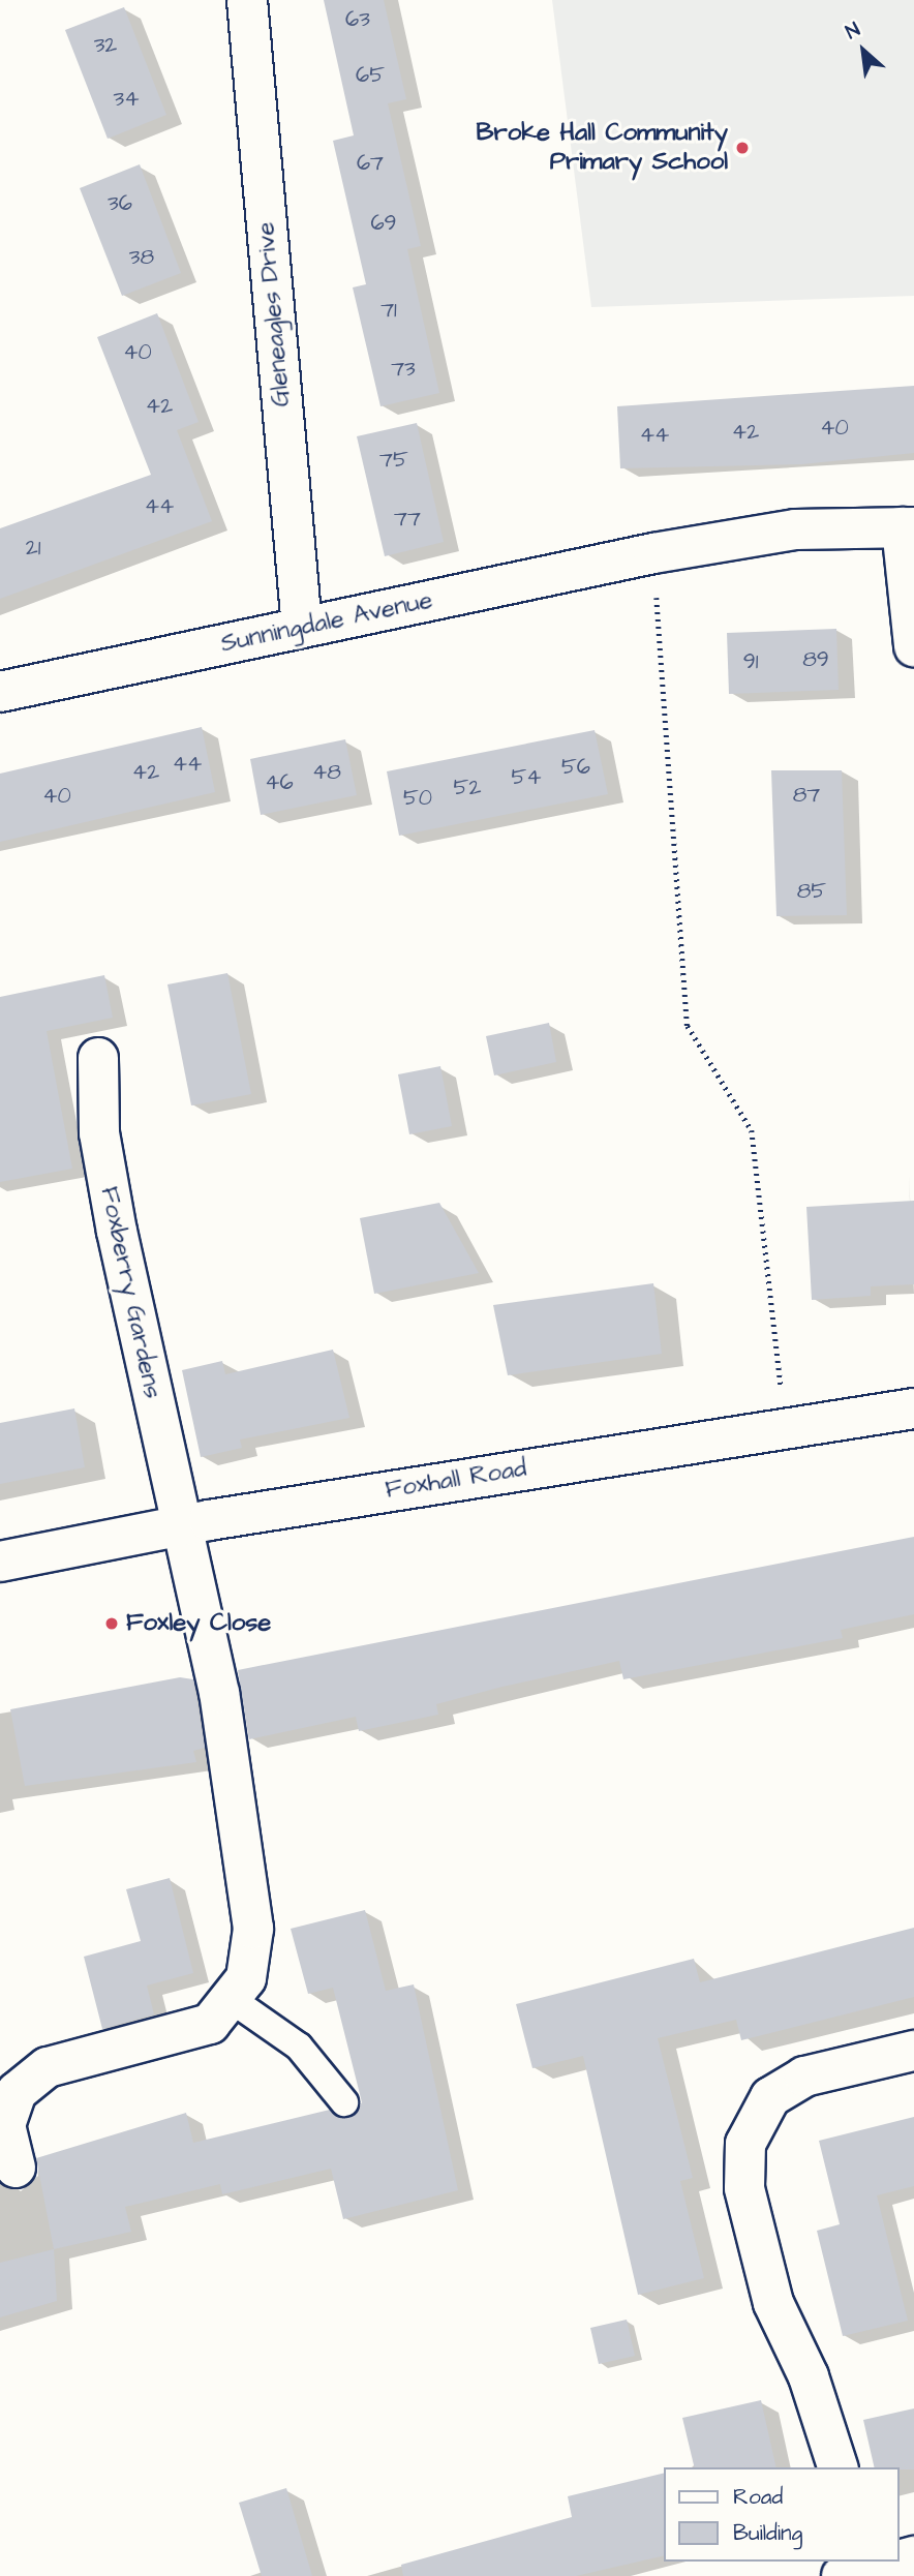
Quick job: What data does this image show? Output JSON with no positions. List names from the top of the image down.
{
  "streets": {
    "street": [
      "Gleneagles Drive",
      "Sunningdale Avenue",
      "Foxberry Gardens",
      "Foxhall Road"
    ]
  },
  "crossings": [
    ["Gleneagles Drive", "Sunningdale Avenue"],
    ["Foxberry Gardens", "Foxhall Road"]
  ],
  "places": ["Broke Hall Community Primary School", "Foxley Close"],
  "house_numbers": [
    "63",
    "32",
    "65",
    "34",
    "67",
    "36",
    "69",
    "38",
    "71",
    "40",
    "73",
    "42",
    "40",
    "42",
    "44",
    "75",
    "44",
    "77",
    "21",
    "89",
    "91",
    "44",
    "56",
    "42",
    "48",
    "54",
    "46",
    "52",
    "87",
    "40",
    "50",
    "85"
  ],
  "legend": ["Road", "Building"],
  "north": "top left"
}
